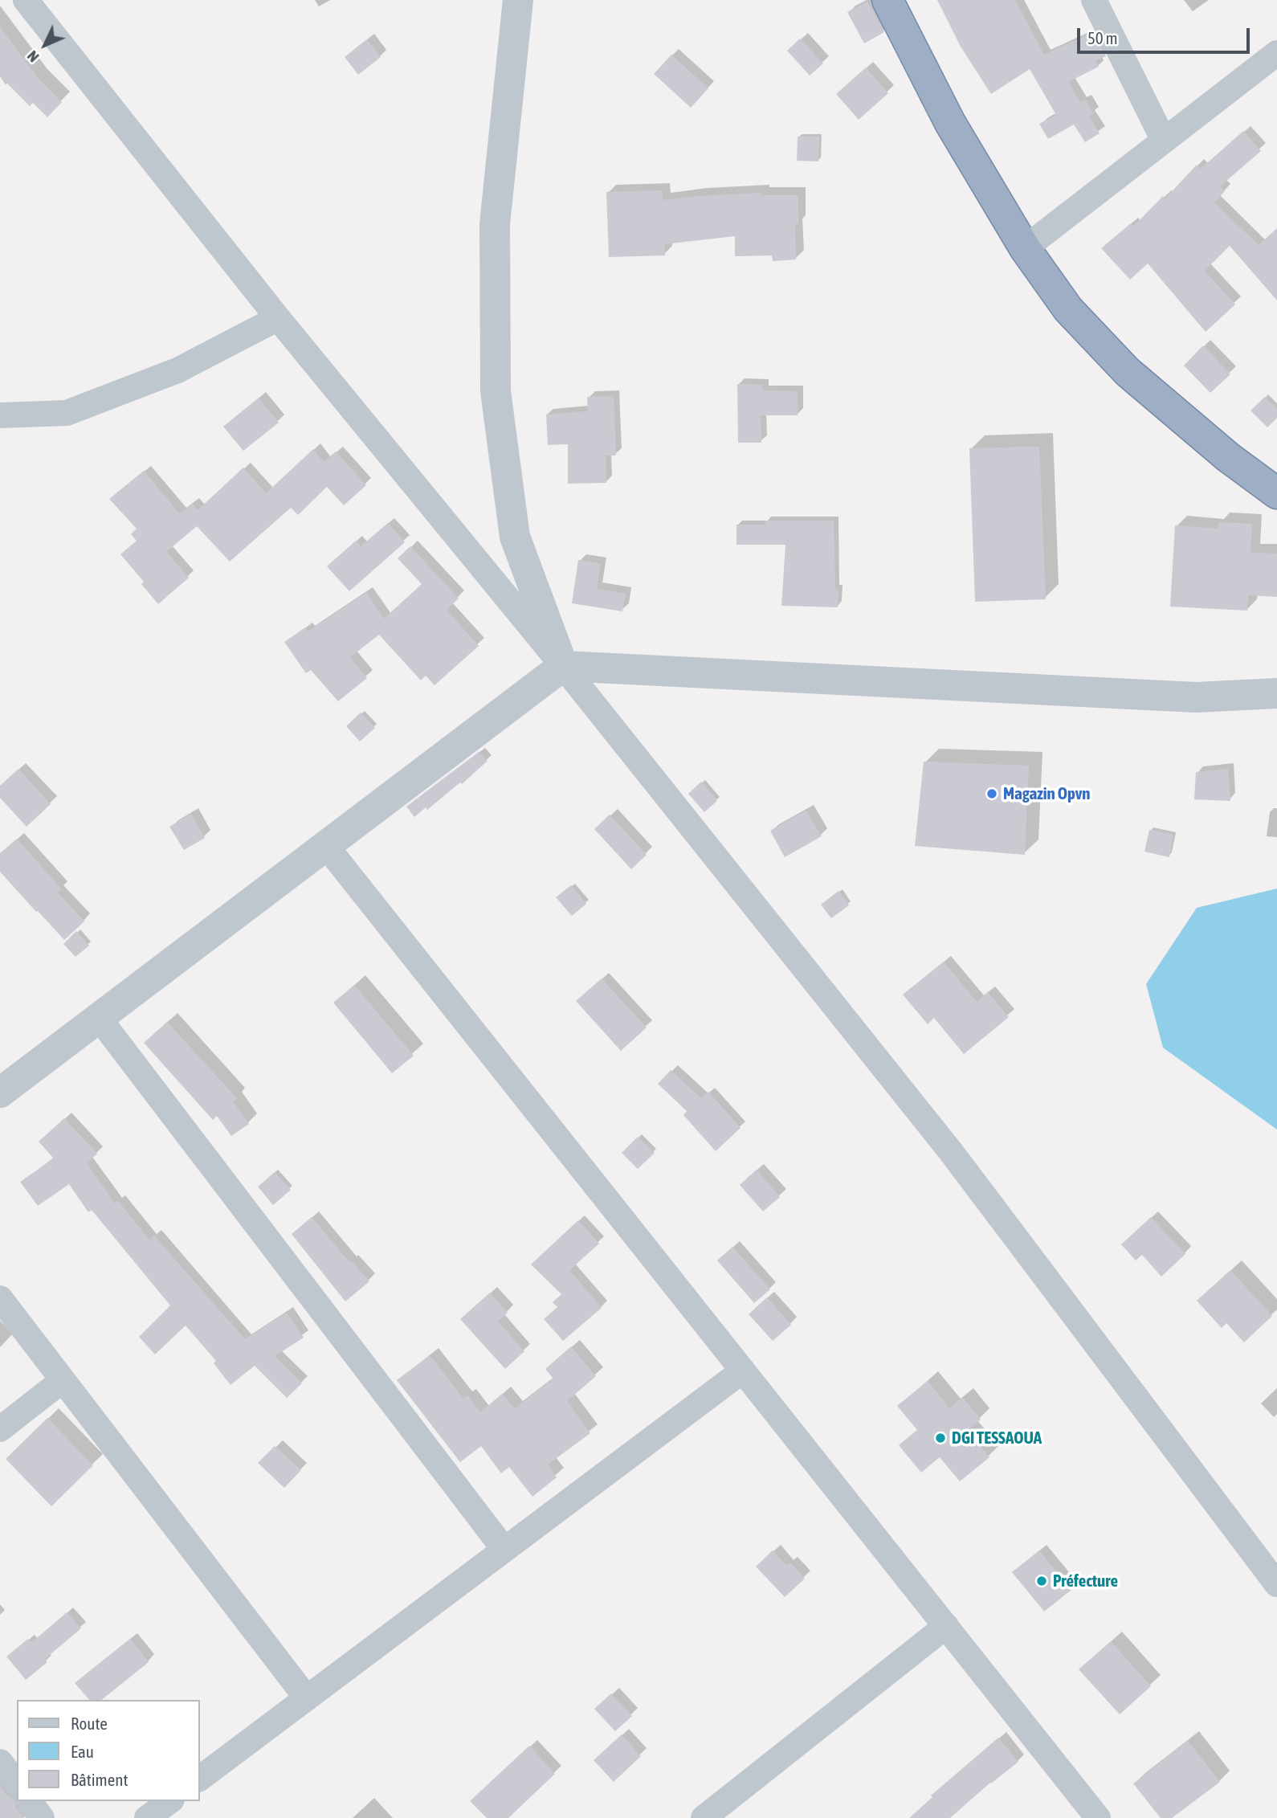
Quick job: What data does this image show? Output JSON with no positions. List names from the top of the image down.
{
  "places": ["Magazin Opvn", "DGI TESSAOUA", "Préfecture"],
  "legend": ["Route", "Eau", "Bâtiment"],
  "scale_bar": "50 m",
  "north": "bottom left"
}
